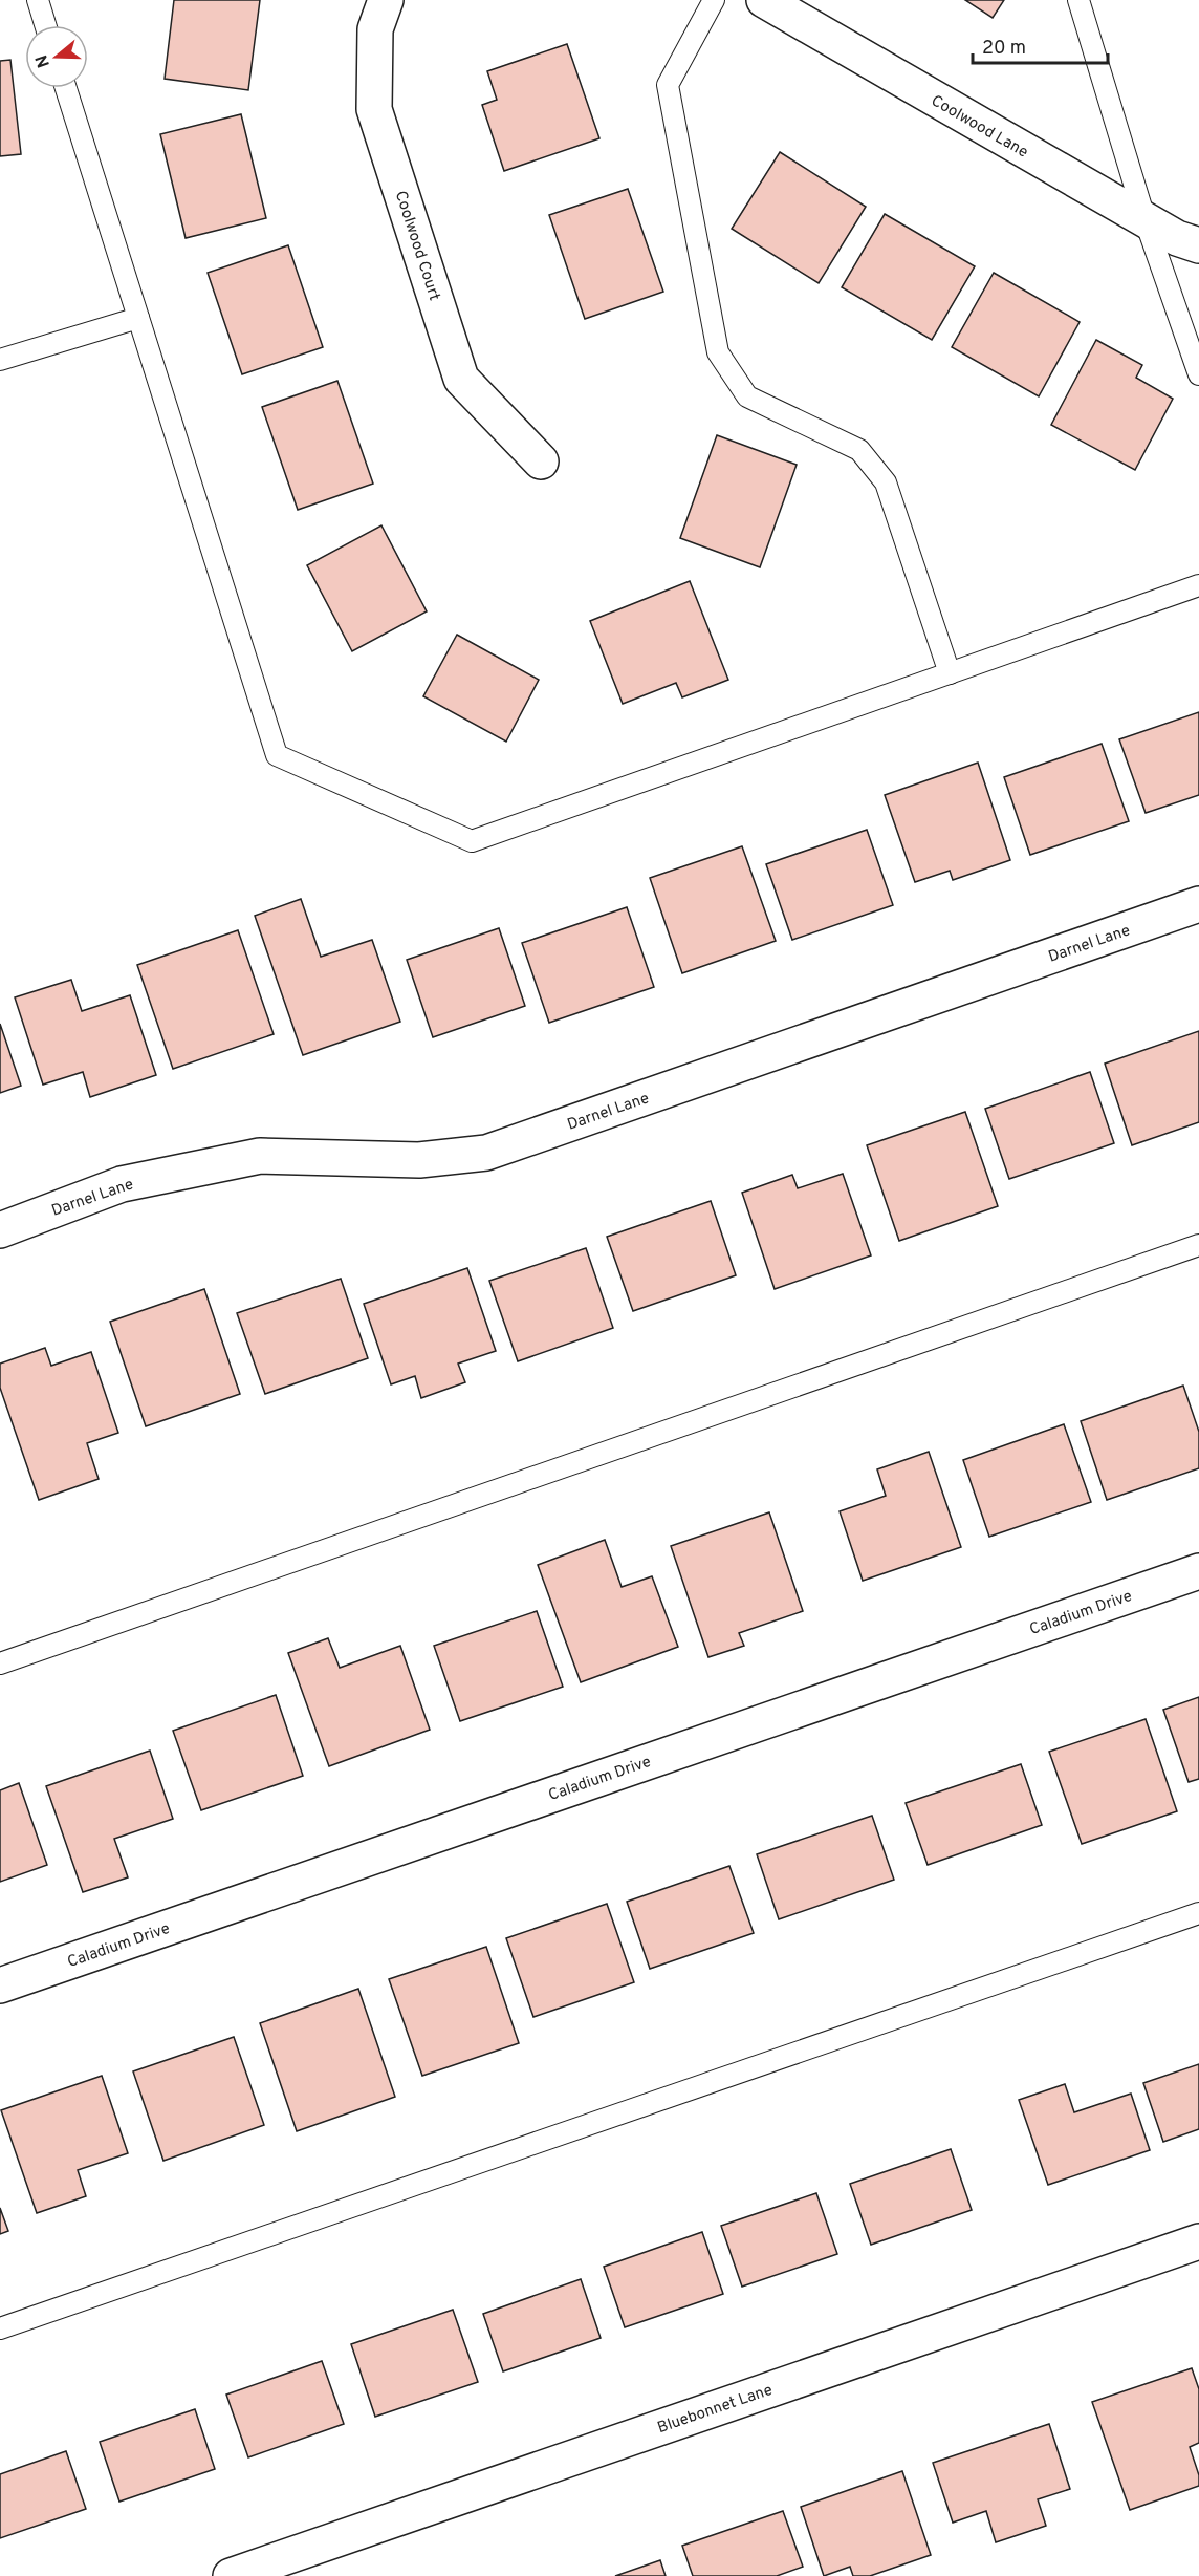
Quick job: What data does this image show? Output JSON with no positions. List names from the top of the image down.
{
  "streets": {
    "street": [
      "Coolwood Lane",
      "Coolwood Court",
      "Darnel Lane",
      "Caladium Drive",
      "Bluebonnet Lane"
    ]
  },
  "scale_bar": "20 m",
  "north": "left"
}
